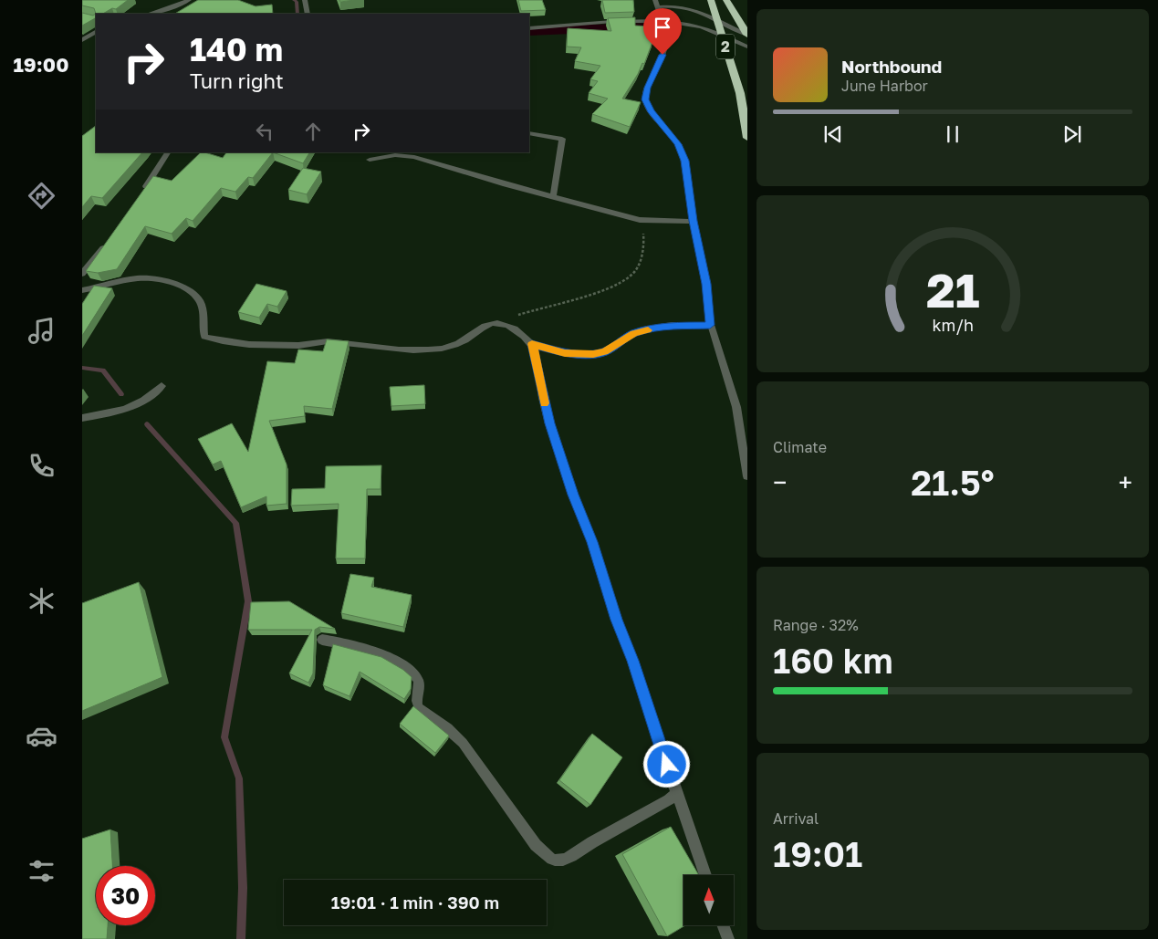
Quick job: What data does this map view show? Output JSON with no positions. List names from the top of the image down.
{
  "streets": {
    "highway": ["2"]
  },
  "north": "top",
  "page": {
    "tabs": "19:00",
    "turn": ["140 m", "Turn right"],
    "song": ["Northbound", "June Harbor"],
    "tile": [
      "Climate",
      ["Range · 32%", "160 km"],
      ["Arrival", "19:01"]
    ],
    "heat": ["−", "21.5°", "+"],
    "limit": "30",
    "trip": "19:01 · 1 min · 390 m",
    "gauge": ["21", "km/h"]
  }
}
